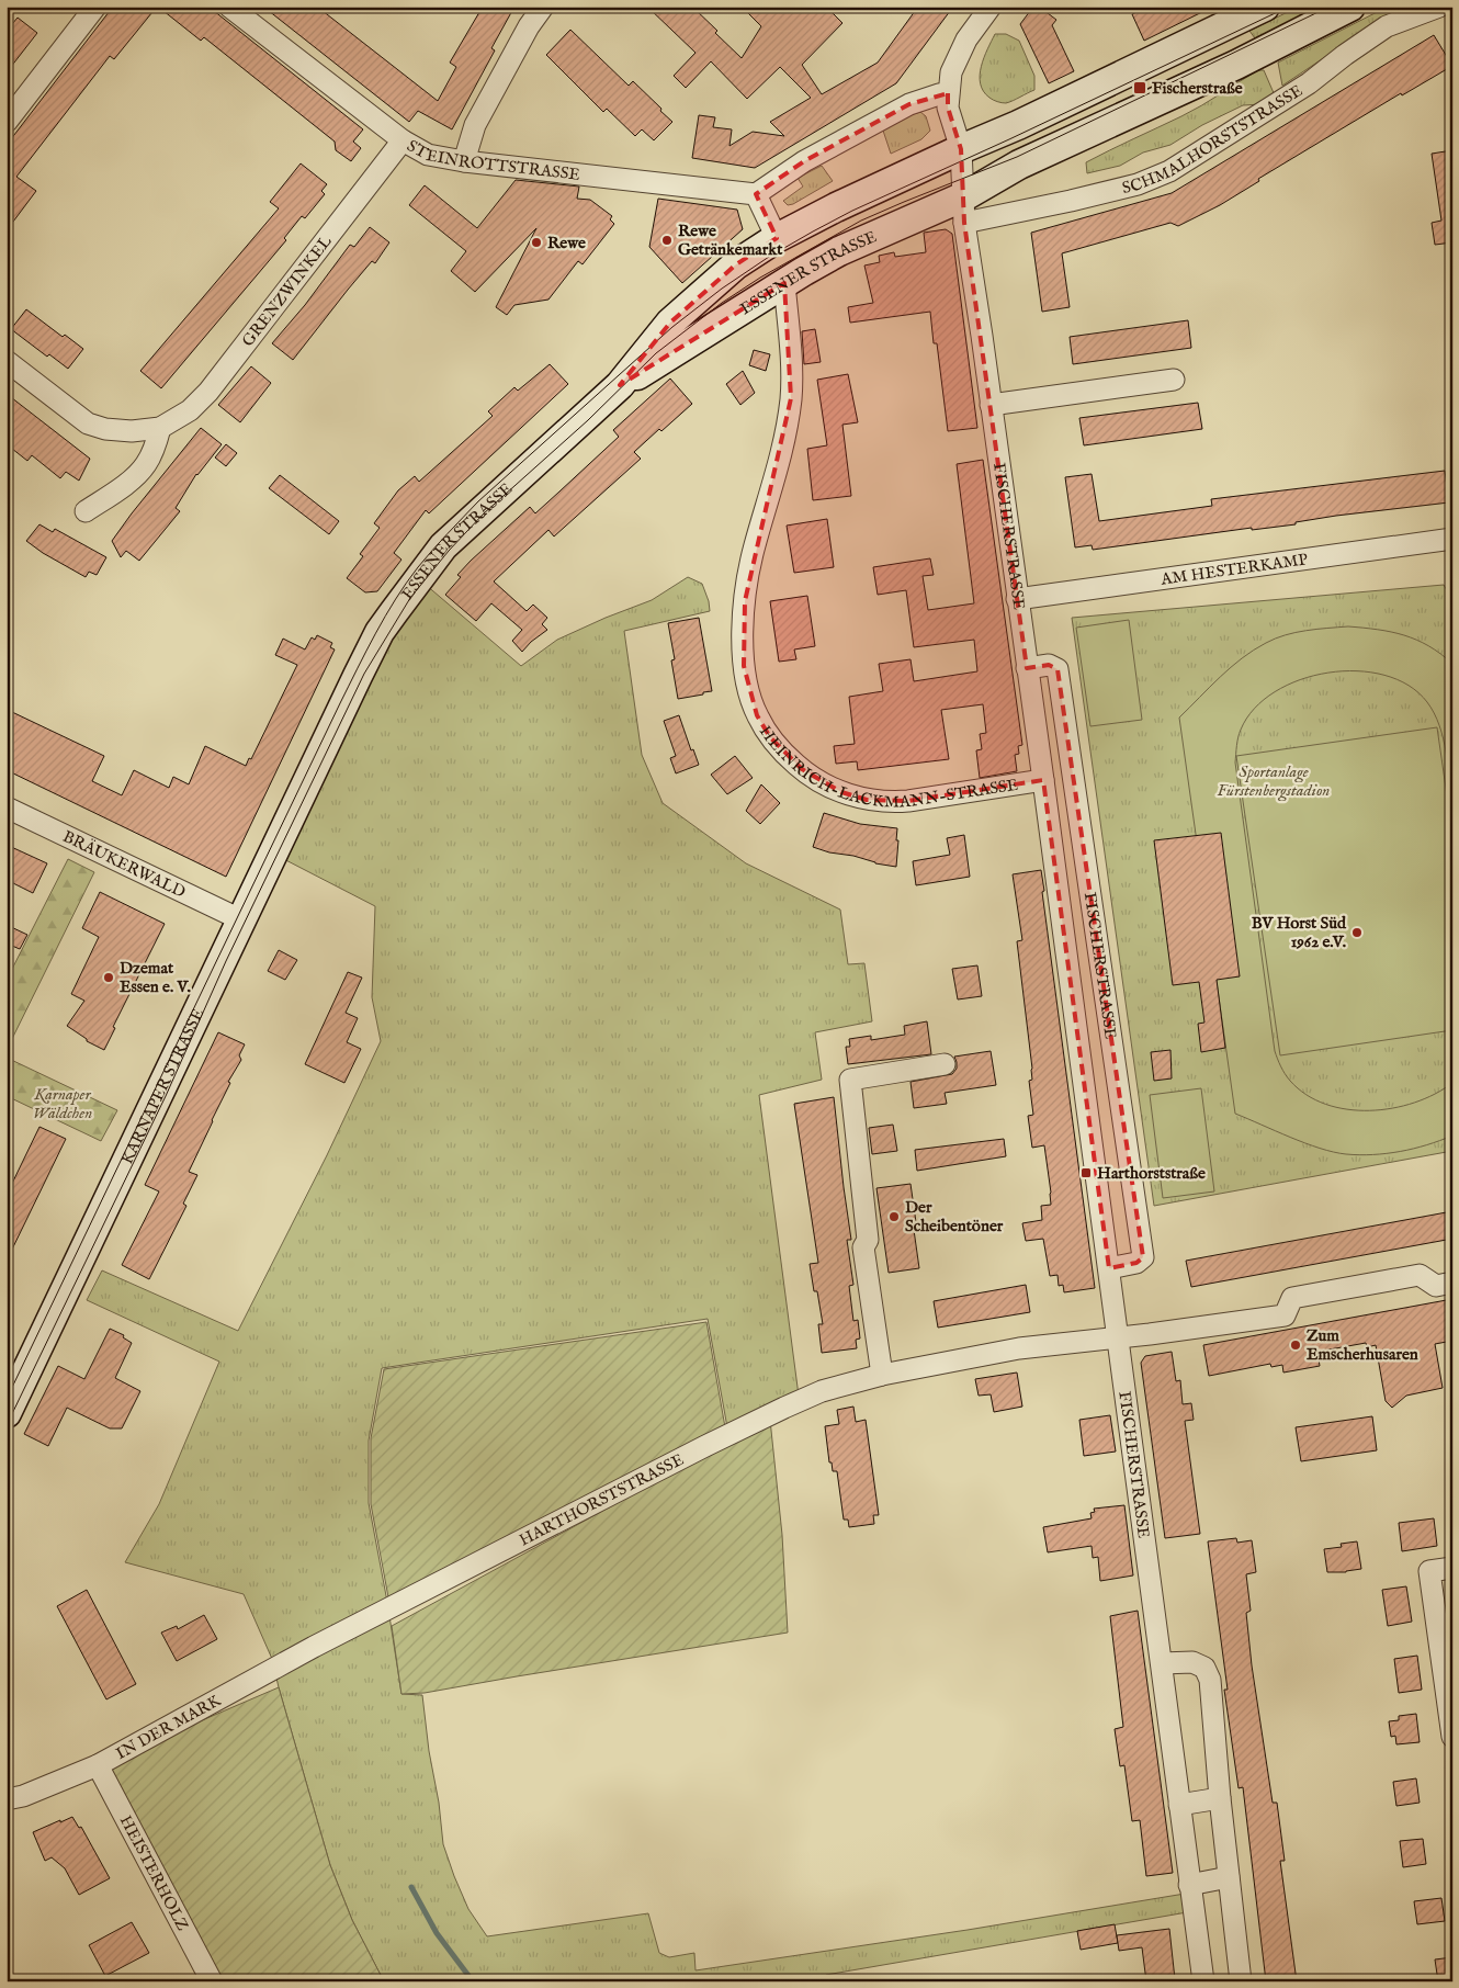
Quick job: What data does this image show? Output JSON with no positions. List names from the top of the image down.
{
  "streets": {
    "main road": ["ESSENER STRASSE", "KARNAPER STRASSE"],
    "street": [
      "SCHMALHORSTSTRASSE",
      "STEINROTTSTRASSE",
      "GRENZWINKEL",
      "FISCHERSTRASSE",
      "AM HESTERKAMP",
      "HEINRICH-LACKMANN-STRASSE",
      "BRÄUKERWALD",
      "HARTHORSTSTRASSE",
      "IN DER MARK",
      "HEISTERHOLZ"
    ]
  },
  "crossings": [
    ["SCHMALHORSTSTRASSE", "ESSENER STRASSE"],
    ["SCHMALHORSTSTRASSE", "FISCHERSTRASSE"],
    ["STEINROTTSTRASSE", "GRENZWINKEL"],
    ["ESSENER STRASSE", "FISCHERSTRASSE"],
    ["ESSENER STRASSE", "HEINRICH-LACKMANN-STRASSE"],
    ["ESSENER STRASSE", "KARNAPER STRASSE"],
    ["FISCHERSTRASSE", "AM HESTERKAMP"],
    ["FISCHERSTRASSE", "HEINRICH-LACKMANN-STRASSE"],
    ["FISCHERSTRASSE", "HARTHORSTSTRASSE"],
    ["BRÄUKERWALD", "KARNAPER STRASSE"],
    ["HARTHORSTSTRASSE", "IN DER MARK"],
    ["IN DER MARK", "HEISTERHOLZ"]
  ],
  "parks": ["Sportanlage Fürstenbergstadion", "Karnaper Wäldchen"],
  "places": {
    "transit": ["Fischerstraße", "Harthorststraße"],
    "other": [
      "Rewe Getränkemarkt",
      "Rewe",
      "BV Horst Süd 1962 e.V.",
      "Dzemat Essen e. V.",
      "Der Scheibentöner",
      "Zum Emscherhusaren"
    ]
  }
}
